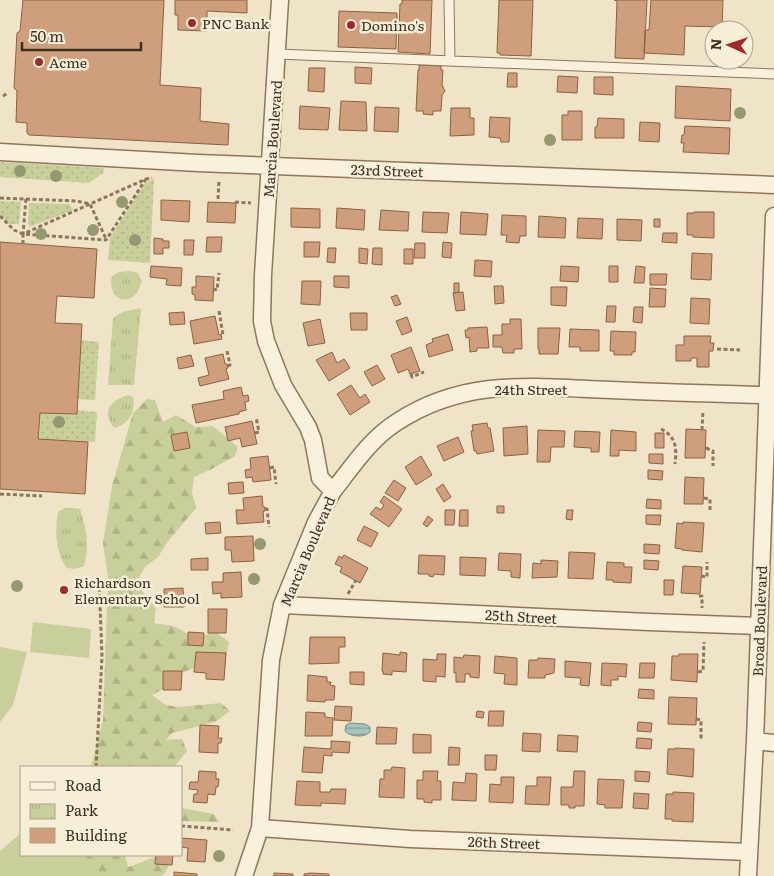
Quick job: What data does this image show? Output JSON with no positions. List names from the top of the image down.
{
  "streets": {
    "street": [
      "Marcia Boulevard",
      "23rd Street",
      "24th Street",
      "25th Street",
      "Broad Boulevard",
      "26th Street"
    ]
  },
  "crossings": [
    ["Marcia Boulevard", "23rd Street"],
    ["Marcia Boulevard", "24th Street"],
    ["Marcia Boulevard", "25th Street"],
    ["Marcia Boulevard", "26th Street"],
    ["24th Street", "Broad Boulevard"],
    ["25th Street", "Broad Boulevard"],
    ["Broad Boulevard", "26th Street"]
  ],
  "places": [
    "PNC Bank",
    "Domino's",
    "Acme",
    "Richardson Elementary School"
  ],
  "legend": ["Road", "Park", "Building"],
  "scale_bar": "50 m",
  "north": "left"
}
